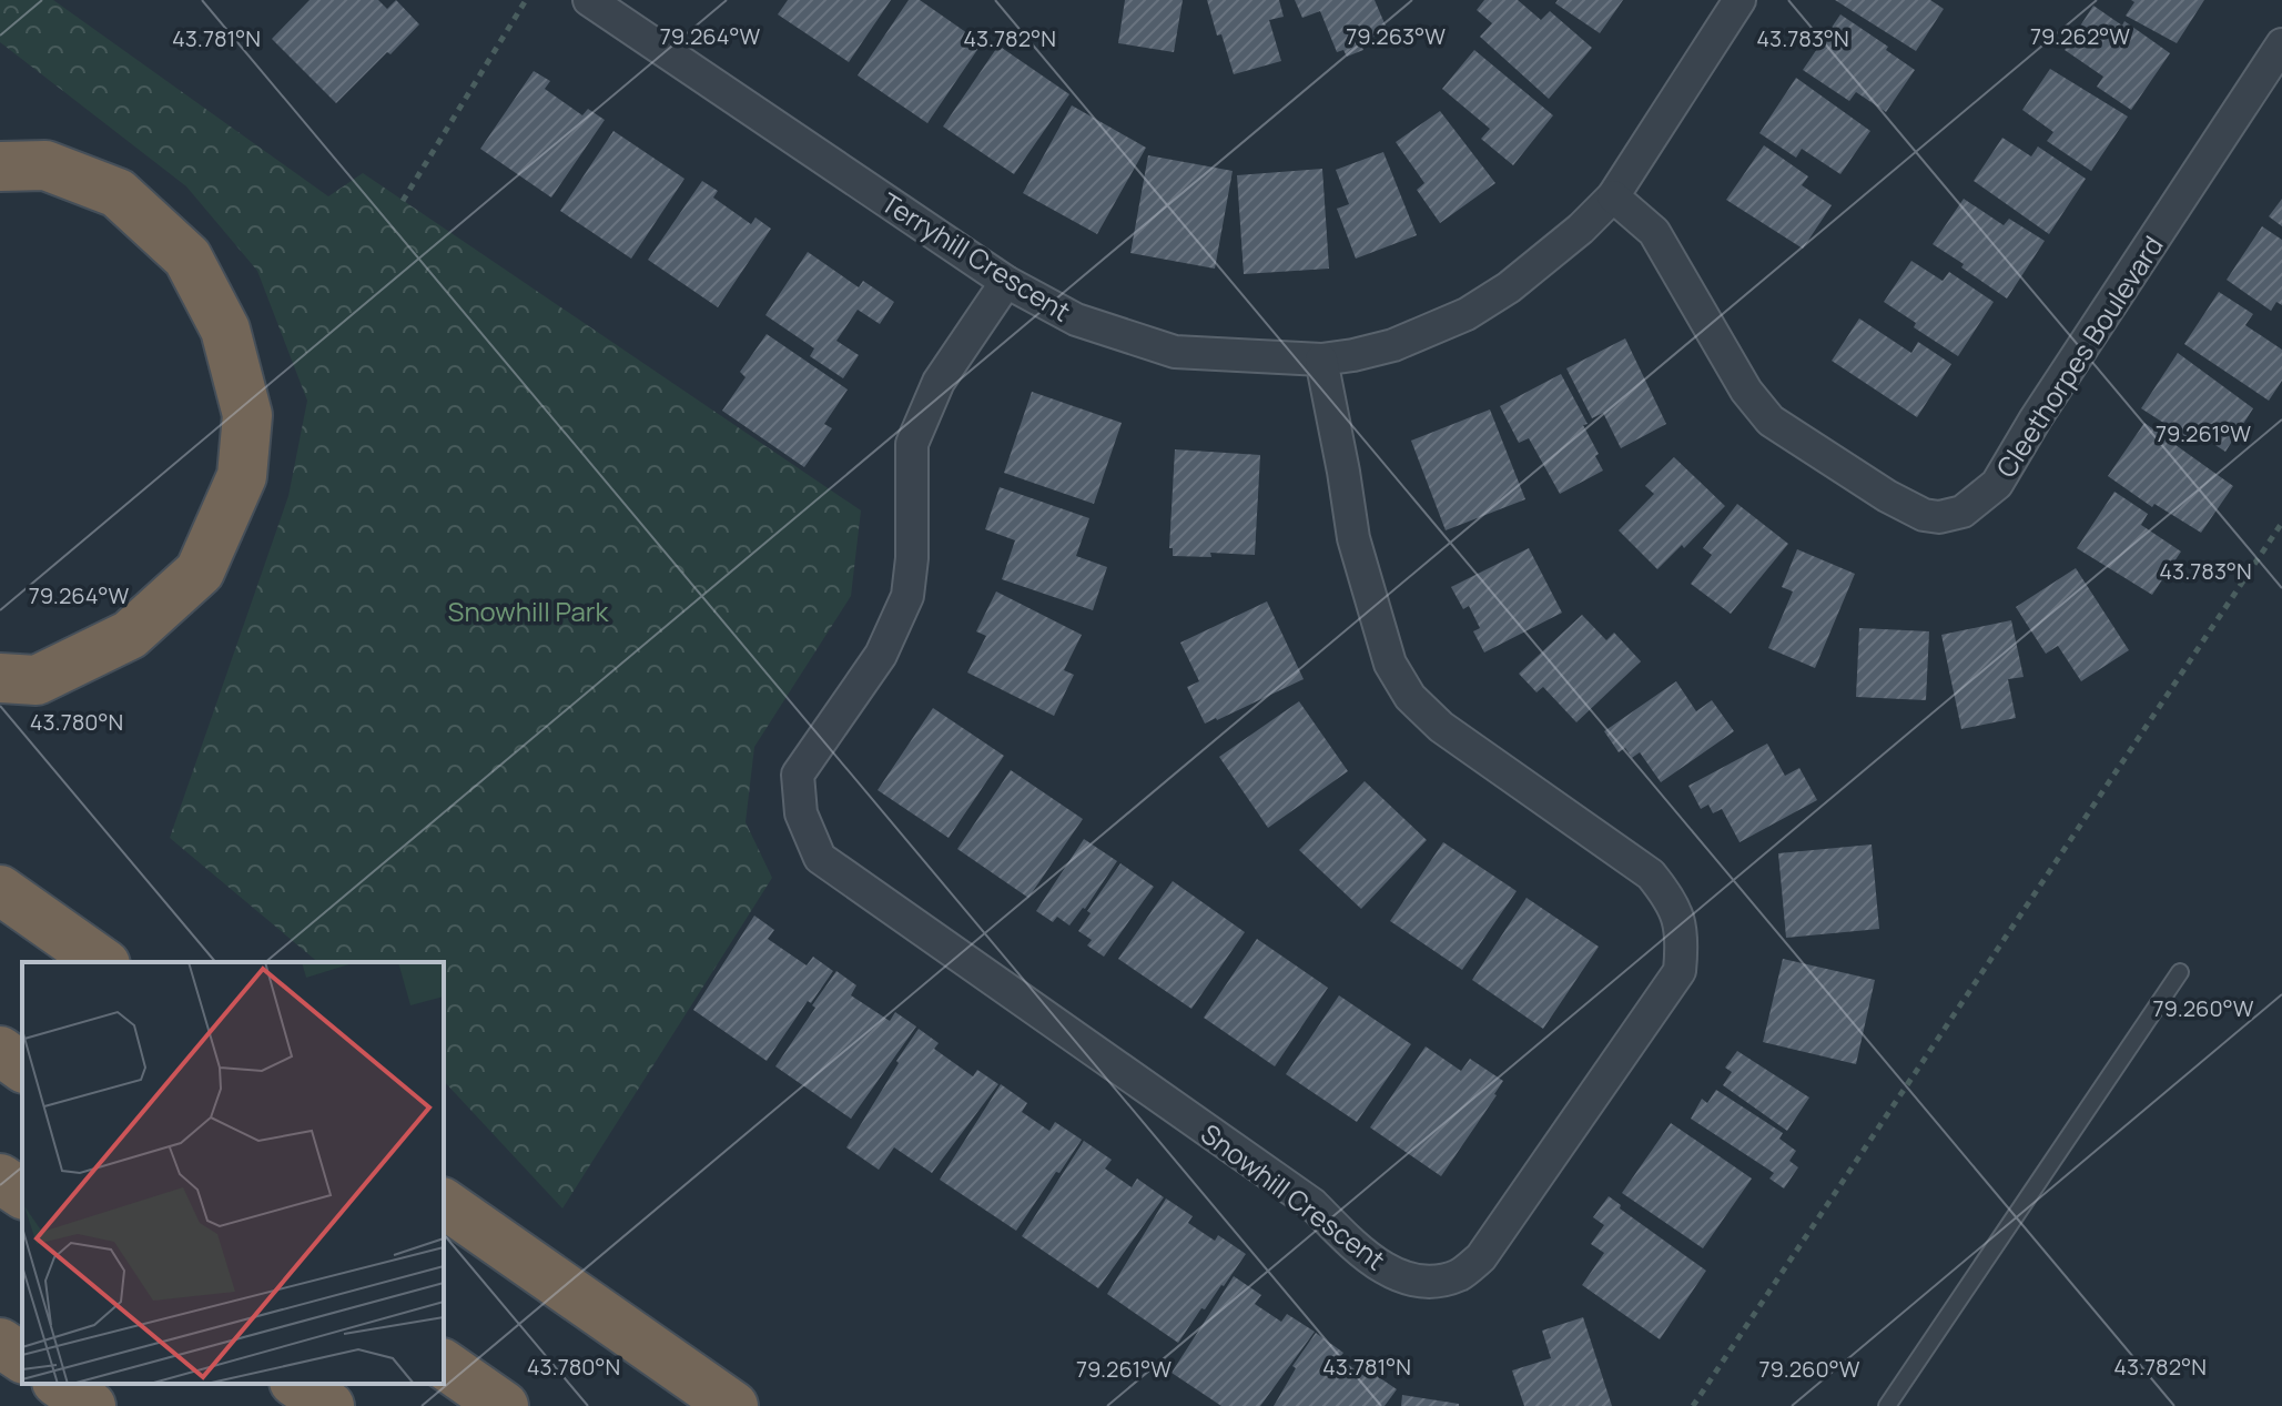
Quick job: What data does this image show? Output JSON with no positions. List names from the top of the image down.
{
  "streets": {
    "street": ["Terryhill Crescent", "Cleethorpes Boulevard", "Snowhill Crescent"]
  },
  "crossings": [
    ["Terryhill Crescent", "Cleethorpes Boulevard"],
    ["Terryhill Crescent", "Snowhill Crescent"]
  ],
  "parks": ["Snowhill Park"],
  "coordinates": [
    "79.264°W",
    "79.263°W",
    "79.262°W",
    "43.781°N",
    "43.782°N",
    "43.783°N",
    "79.261°W",
    "43.780°N",
    "79.260°W"
  ]
}
